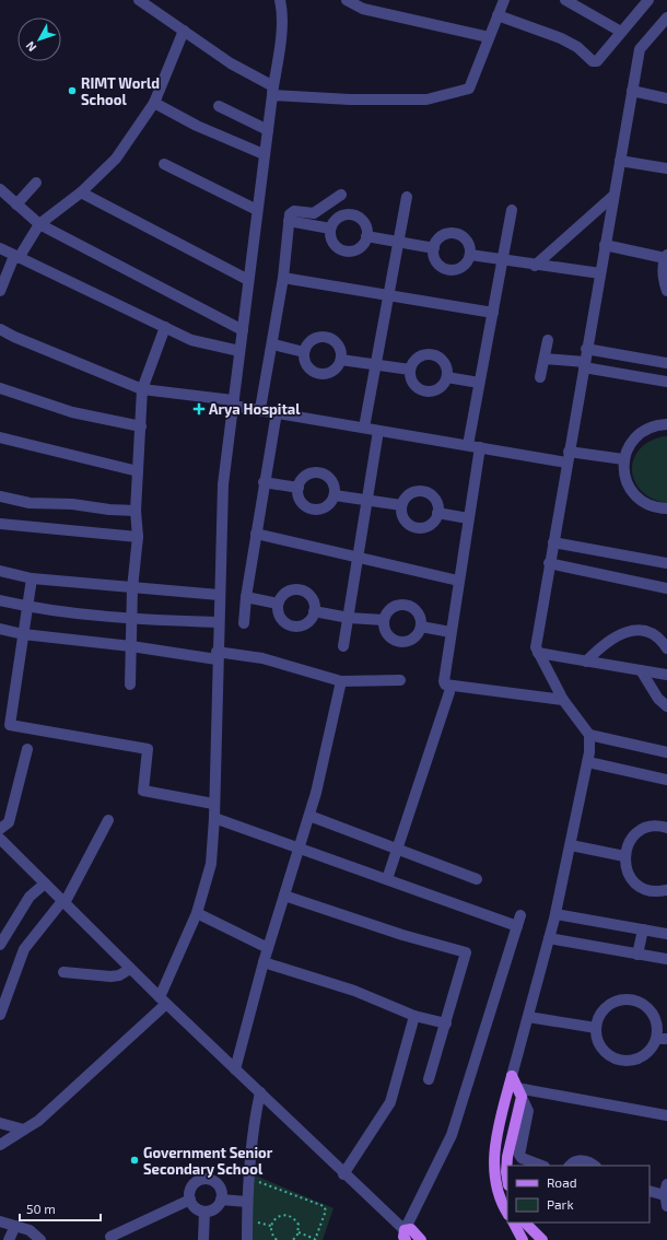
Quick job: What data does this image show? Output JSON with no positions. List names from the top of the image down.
{
  "places": {
    "other": ["RIMT World School", "Government Senior Secondary School"],
    "health": ["Arya Hospital"]
  },
  "legend": ["Road", "Park"],
  "scale_bar": "50 m",
  "north": "bottom left"
}
